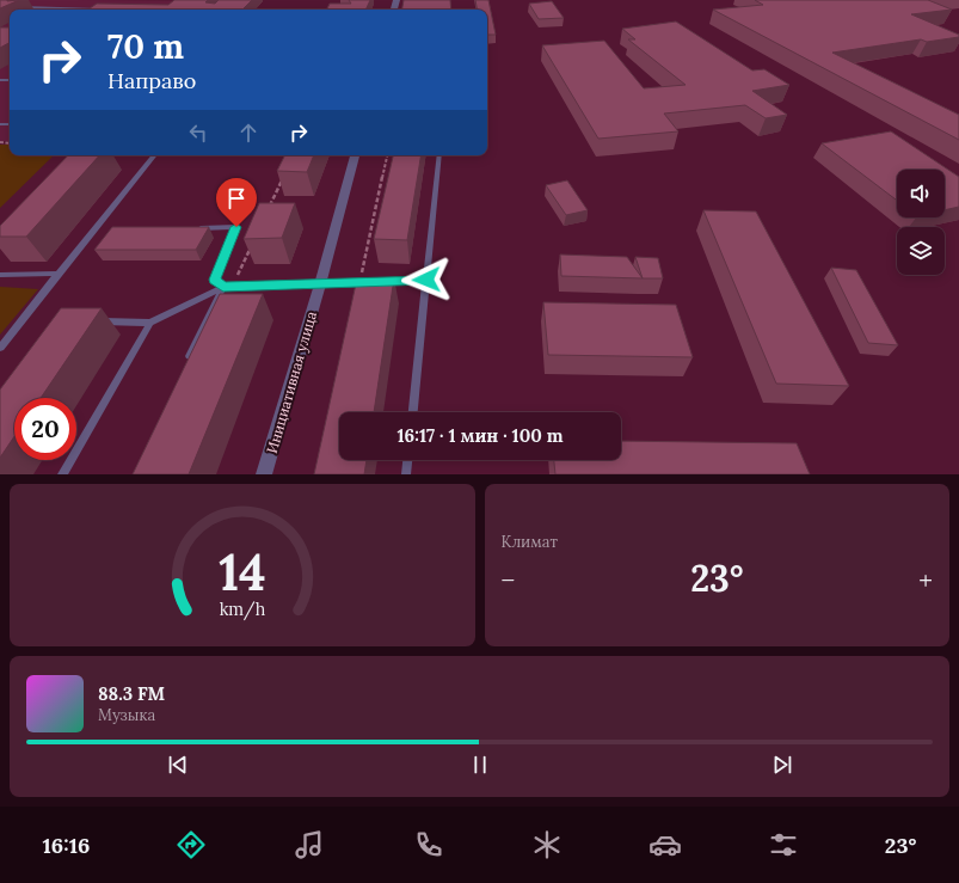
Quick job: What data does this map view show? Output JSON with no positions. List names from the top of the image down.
{
  "streets": {
    "street": ["Инициативная улица"]
  },
  "page": {
    "turn": ["70 m", "Направо"],
    "limit": "20",
    "trip": "16:17 · 1 мин · 100 m",
    "tile": "Климат",
    "heat": ["−", "23°", "+"],
    "song": ["88.3 FM", "Музыка"],
    "tabs": ["16:16", "23°"],
    "gauge": ["14", "km/h"]
  }
}
